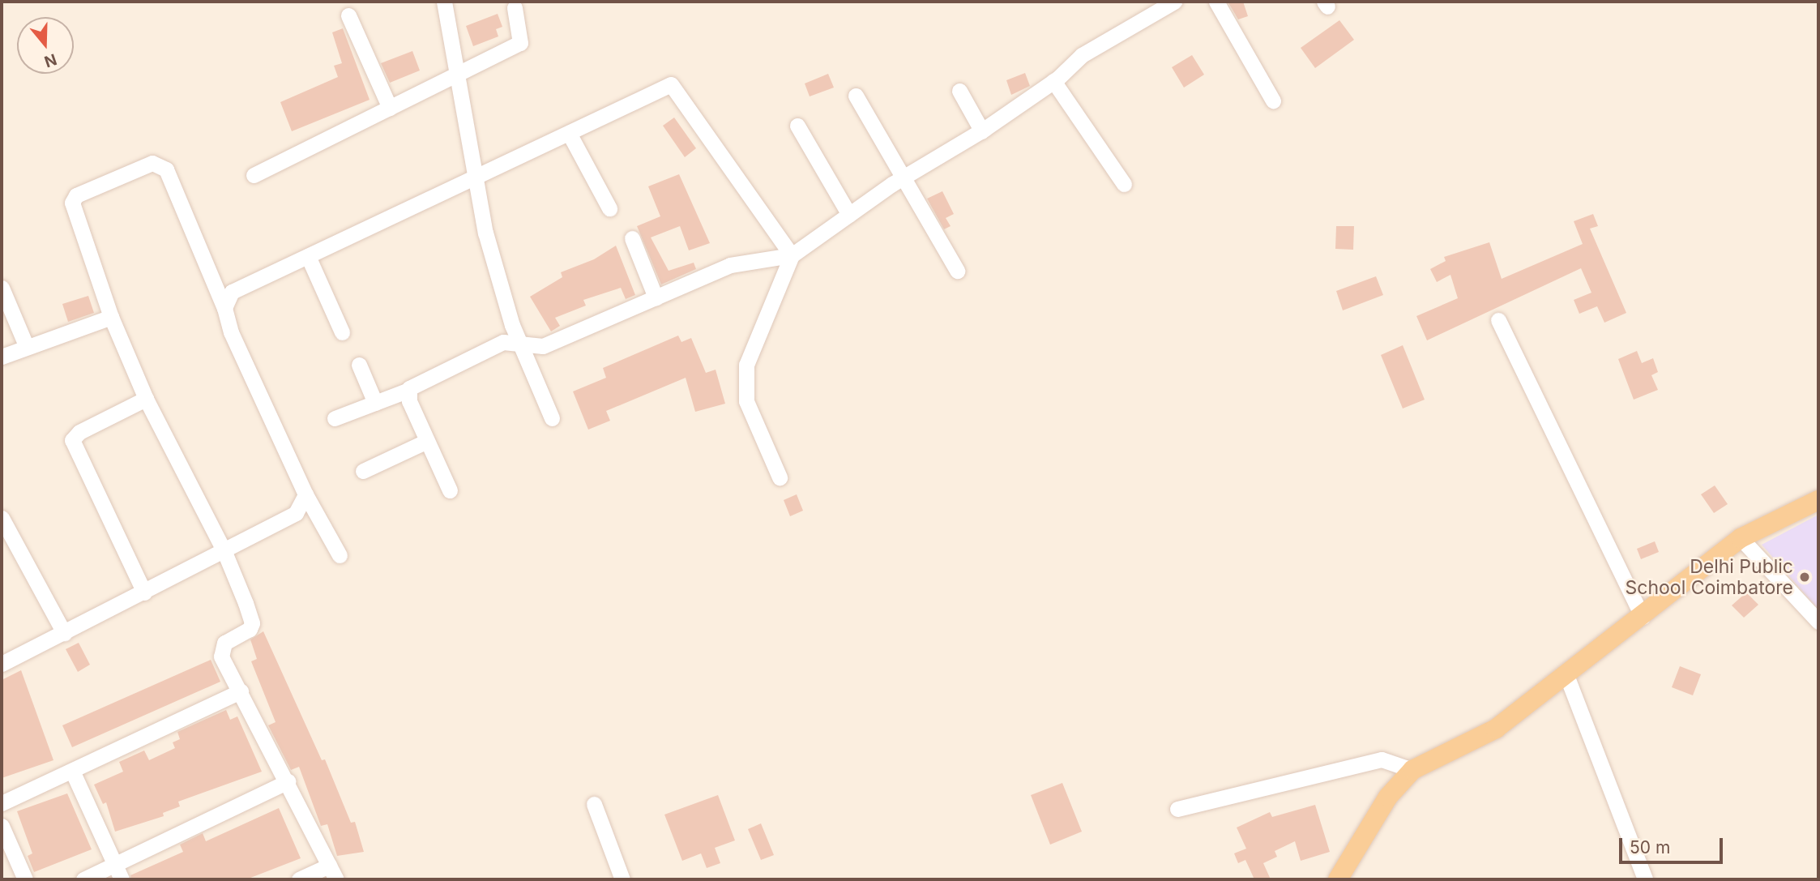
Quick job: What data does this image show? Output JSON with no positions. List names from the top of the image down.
{
  "places": ["Delhi Public School Coimbatore"],
  "scale_bar": "50 m",
  "north": "bottom"
}
